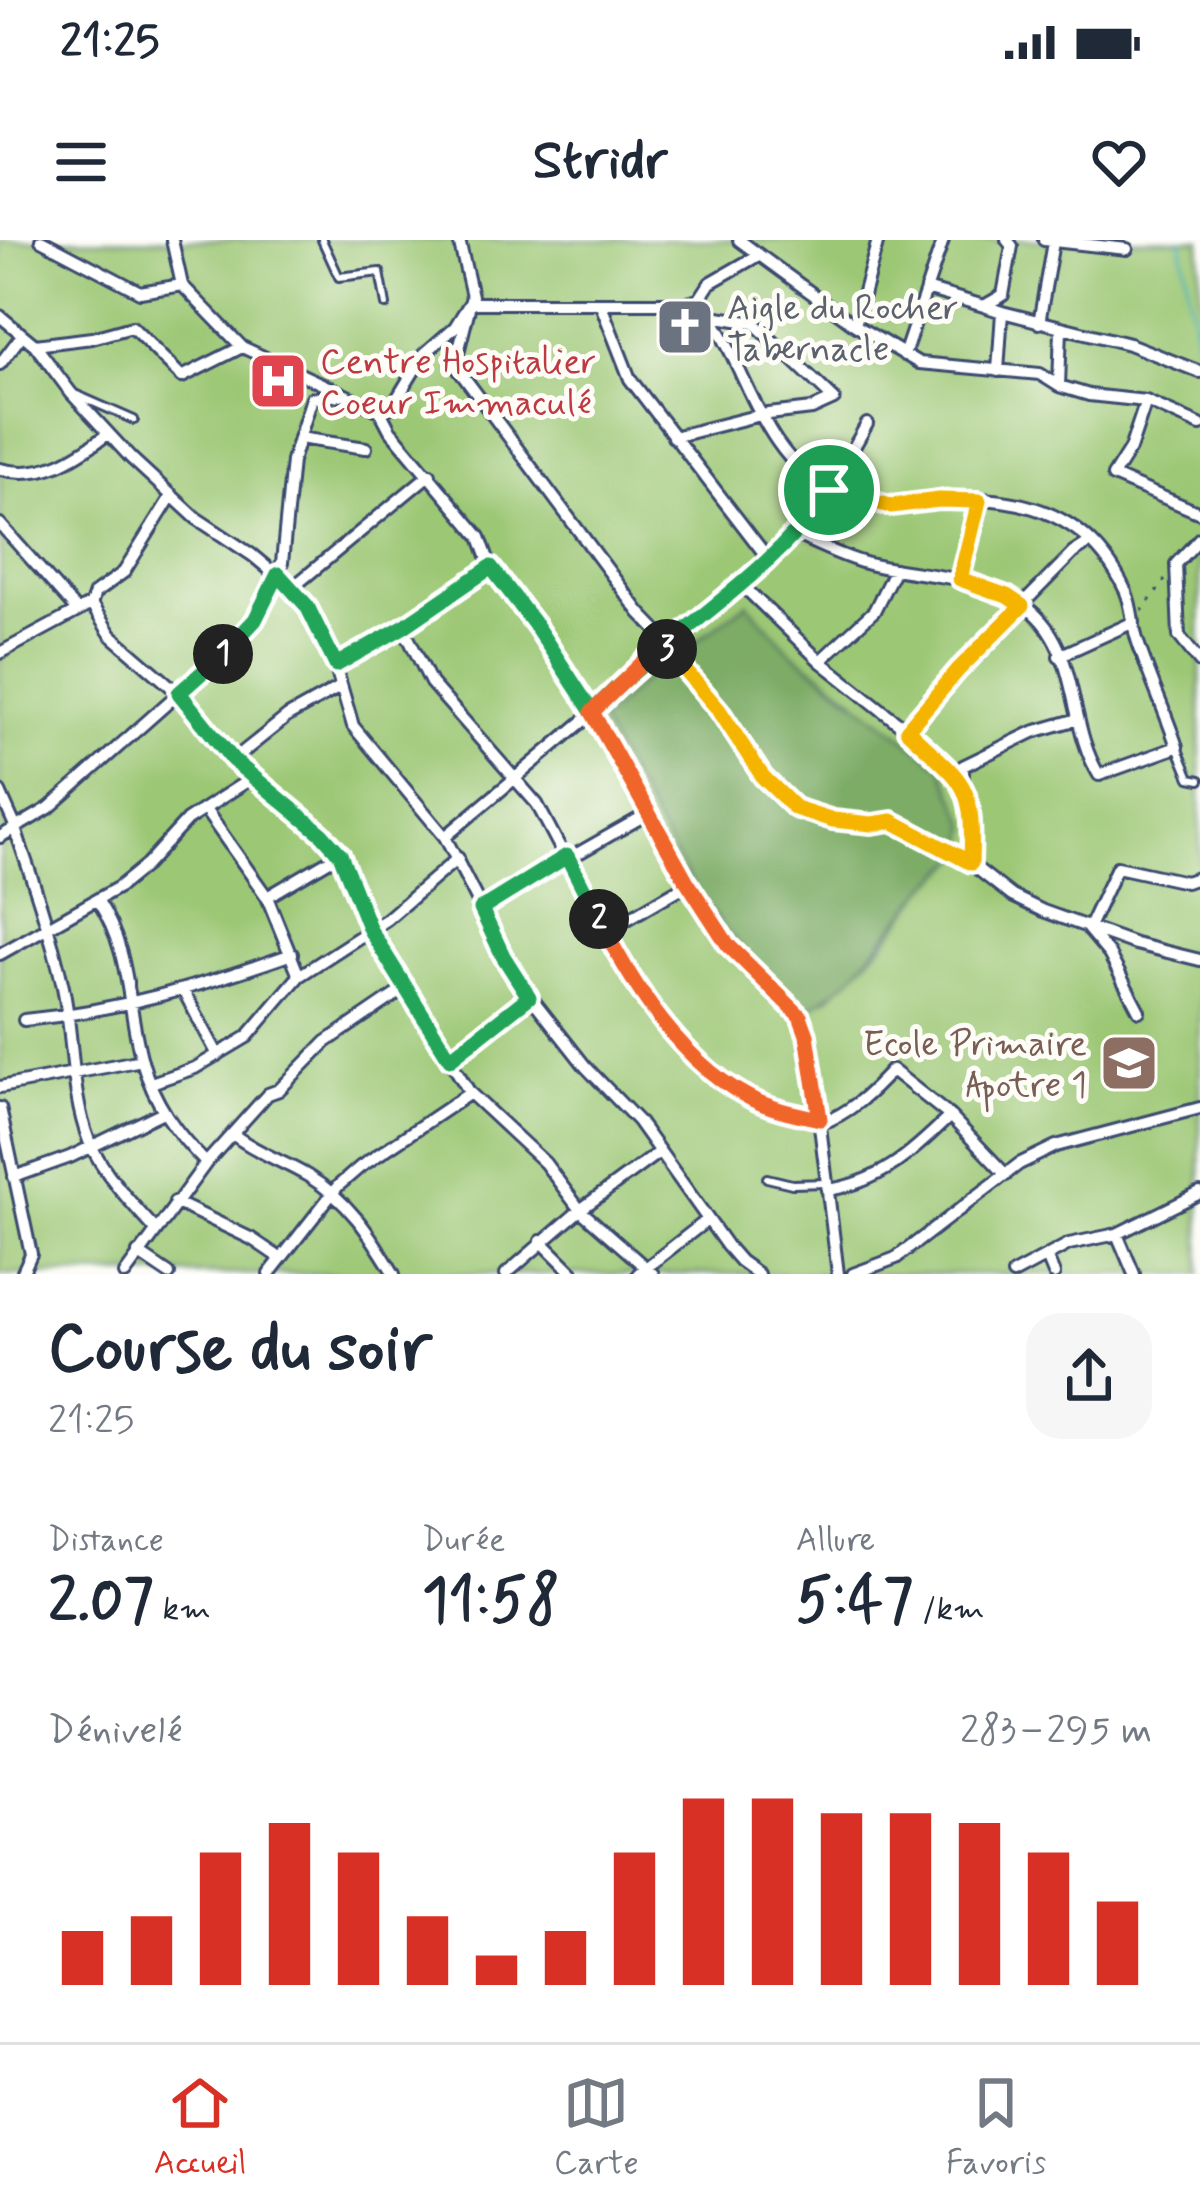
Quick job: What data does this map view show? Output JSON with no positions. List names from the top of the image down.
{
  "places": {
    "church": ["Aigle du Rocher Tabernacle"],
    "hospital": ["Centre Hospitalier Coeur Immaculé"],
    "school or university": ["Ecole Primaire Apotre 1"]
  },
  "page": {
    "status": "21:25",
    "header": "Stridr",
    "pins": ["3", "1", "2"],
    "heading": ["Course du soir", "21:25"],
    "stats": [
      ["Distance", "2.07 km"],
      ["Durée", "11:58"],
      ["Allure", "5:47 /km"]
    ],
    "chart": ["Dénivelé", "283–295 m"],
    "tabs": ["Accueil", "Carte", "Favoris"]
  }
}
